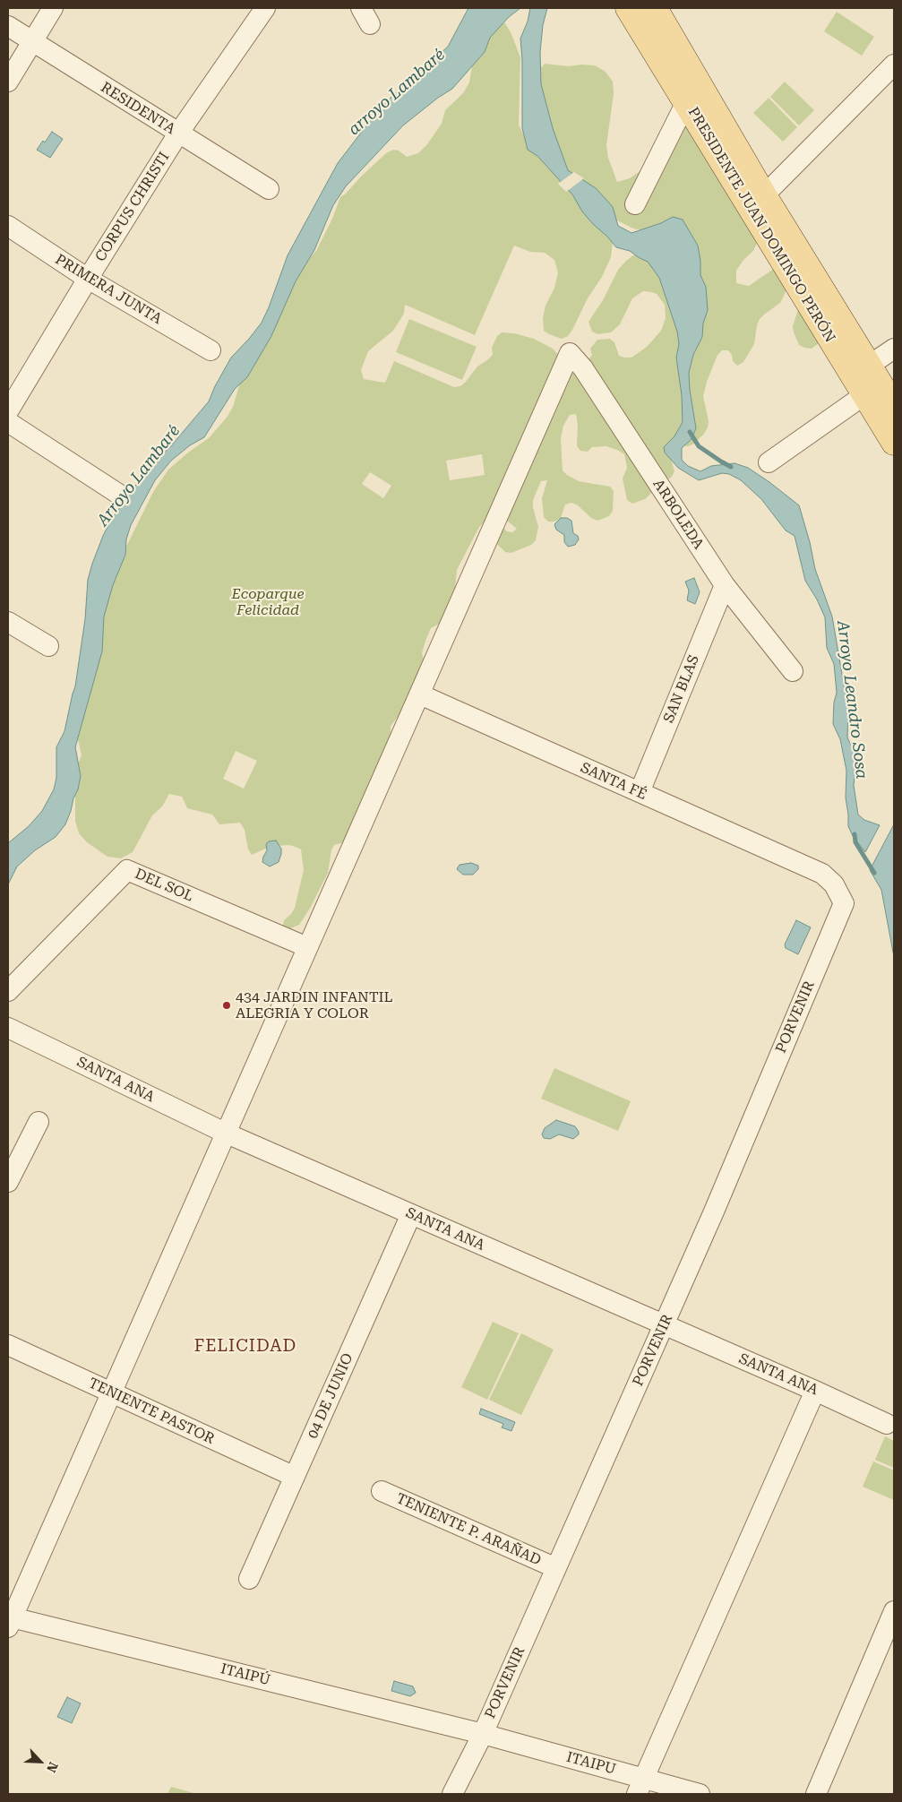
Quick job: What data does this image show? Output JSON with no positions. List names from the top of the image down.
{
  "streets": {
    "main road": ["PRESIDENTE JUAN DOMINGO PERÓN"],
    "street": [
      "RESIDENTA",
      "CORPUS CHRISTI",
      "PRIMERA JUNTA",
      "ARBOLEDA",
      "SAN BLAS",
      "SANTA FÉ",
      "DEL SOL",
      "PORVENIR",
      "SANTA ANA",
      "04 DE JUNIO",
      "TENIENTE PASTOR",
      "TENIENTE P. ARAÑAD",
      "ITAIPÚ",
      "ITAIPU"
    ]
  },
  "crossings": [
    ["RESIDENTA", "CORPUS CHRISTI"],
    ["CORPUS CHRISTI", "PRIMERA JUNTA"],
    ["ARBOLEDA", "SAN BLAS"],
    ["ARBOLEDA", "SANTA FÉ"],
    ["SAN BLAS", "SANTA FÉ"],
    ["SANTA FÉ", "PORVENIR"],
    ["PORVENIR", "SANTA ANA"],
    ["PORVENIR", "TENIENTE P. ARAÑAD"],
    ["PORVENIR", "ITAIPÚ"],
    ["PORVENIR", "ITAIPU"],
    ["SANTA ANA", "04 DE JUNIO"],
    ["04 DE JUNIO", "TENIENTE PASTOR"],
    ["ITAIPÚ", "ITAIPU"]
  ],
  "districts": ["FELICIDAD"],
  "water": ["arroyo Lambaré", "Arroyo Lambaré", "Arroyo Leandro Sosa"],
  "parks": ["Ecoparque Felicidad"],
  "places": ["434 JARDIN INFANTIL ALEGRIA Y COLOR"],
  "north": "bottom right"
}
